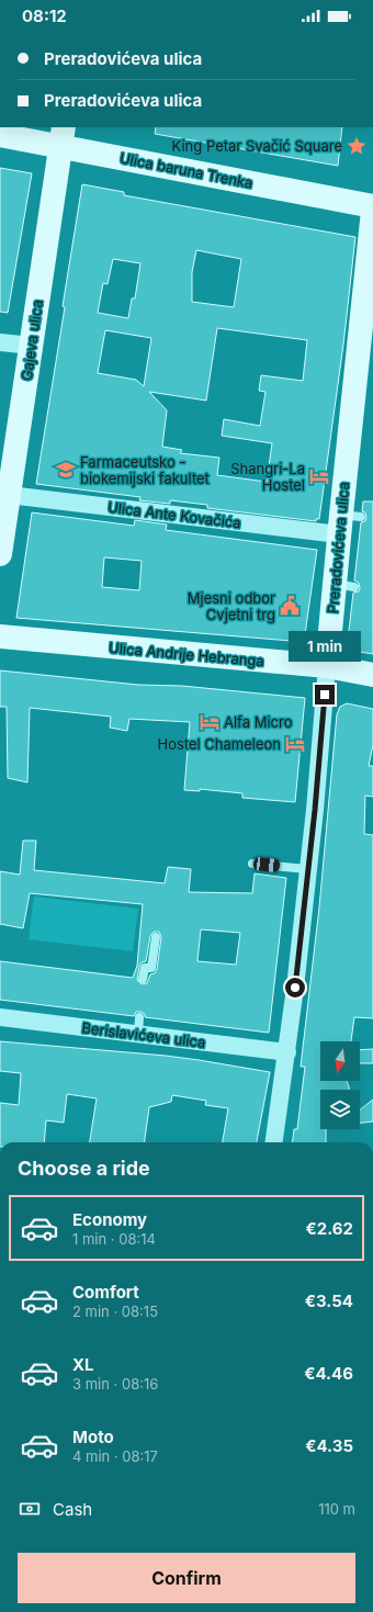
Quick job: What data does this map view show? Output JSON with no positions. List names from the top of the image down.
{
  "streets": {
    "street": [
      "Ulica baruna Trenka",
      "Gajeva ulica",
      "Ulica Ante Kovačića",
      "Preradovićeva ulica",
      "Ulica Andrije Hebranga",
      "Berislavićeva ulica"
    ]
  },
  "crossings": [
    ["Ulica baruna Trenka", "Gajeva ulica"],
    ["Gajeva ulica", "Ulica Ante Kovačića"],
    ["Ulica Ante Kovačića", "Preradovićeva ulica"],
    ["Preradovićeva ulica", "Ulica Andrije Hebranga"],
    ["Preradovićeva ulica", "Berislavićeva ulica"]
  ],
  "places": {
    "place": ["King Petar Svačić Square"],
    "school or university": ["Farmaceutsko - biokemijski fakultet"],
    "hotel": ["Shangri-La Hostel", "Alfa Micro", "Hostel Chameleon"],
    "public building": ["Mjesni odbor Cvjetni trg"]
  },
  "north": "bottom",
  "page": {
    "status": "08:12",
    "banner": ["Preradovićeva ulica", "Preradovićeva ulica"],
    "bubble": "1 min",
    "heading": "Choose a ride",
    "list": [
      {
        "name": "Economy",
        "note": "1 min · 08:14",
        "value": "€2.62"
      },
      {
        "name": "Comfort",
        "note": "2 min · 08:15",
        "value": "€3.54"
      },
      {
        "name": "XL",
        "note": "3 min · 08:16",
        "value": "€4.46"
      },
      {
        "name": "Moto",
        "note": "4 min · 08:17",
        "value": "€4.35"
      }
    ],
    "pay": ["Cash", "110 m"],
    "buttons": "Confirm"
  }
}
